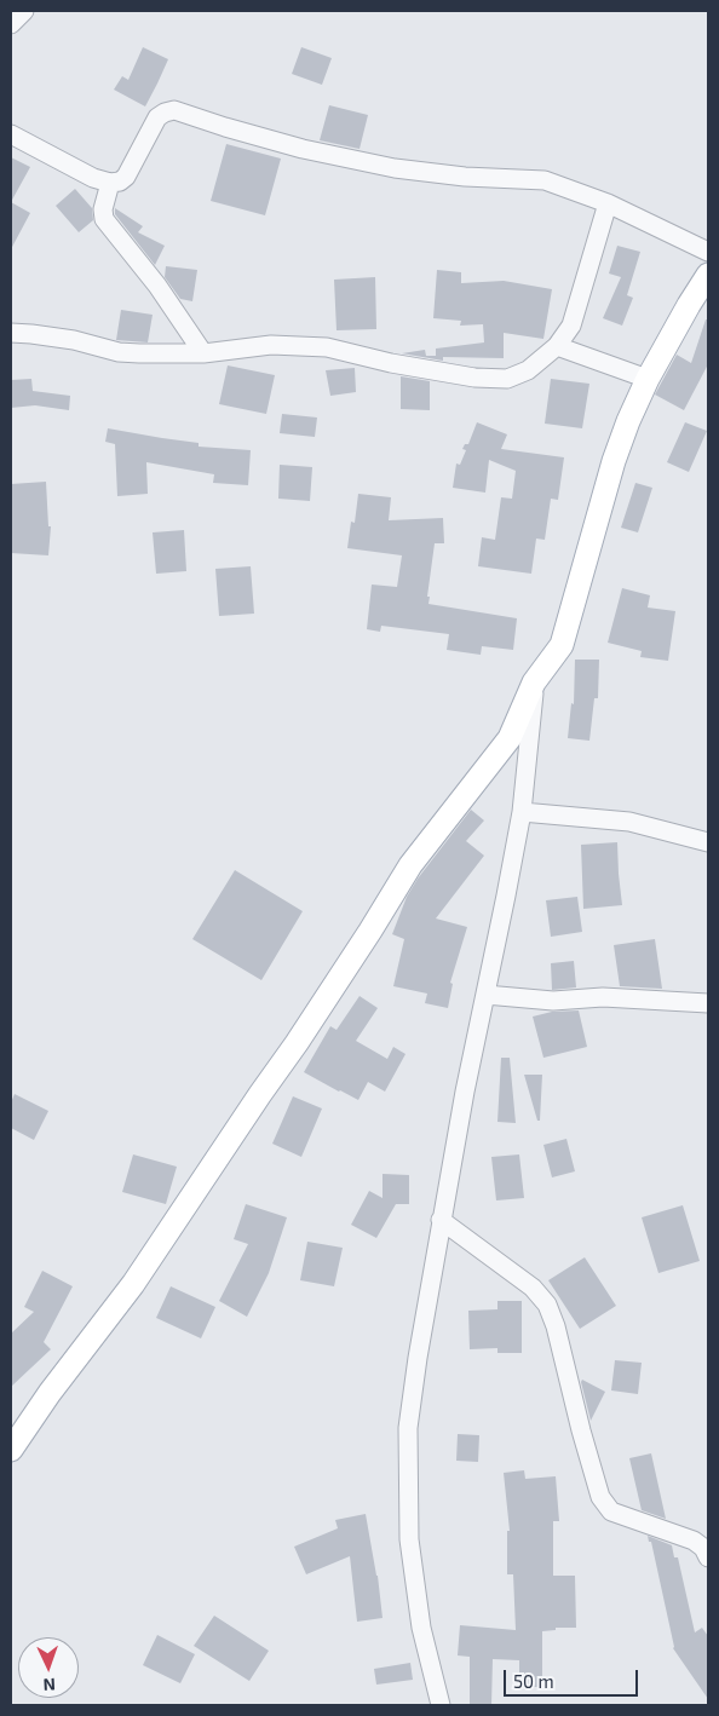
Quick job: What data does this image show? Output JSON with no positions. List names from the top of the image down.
{
  "scale_bar": "50 m",
  "north": "bottom"
}
